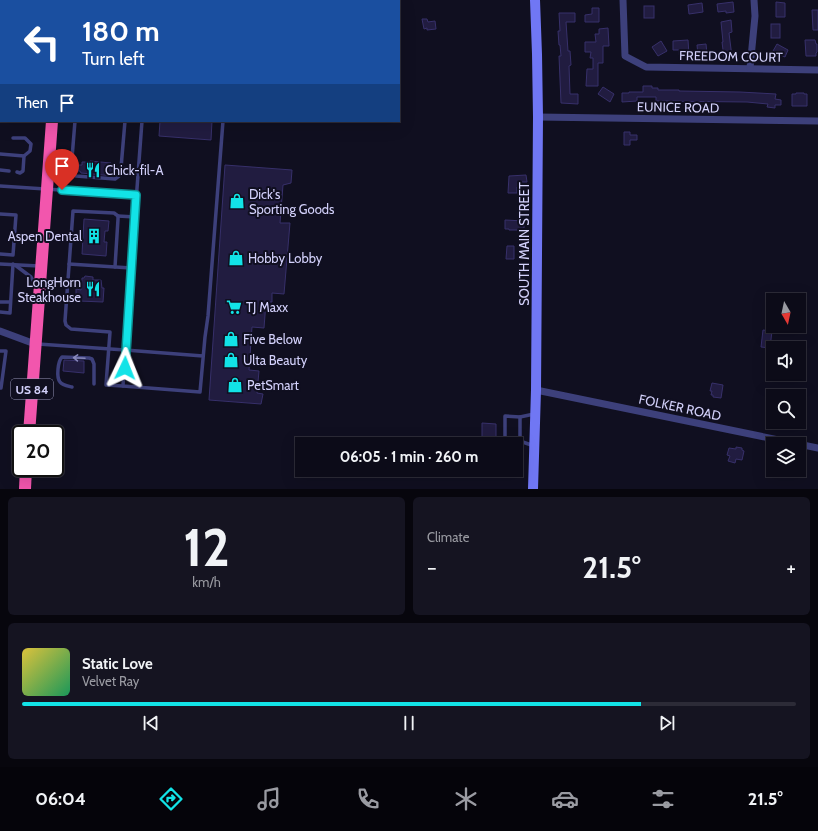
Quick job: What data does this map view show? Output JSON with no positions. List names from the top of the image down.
{
  "streets": {
    "highway": ["US 84"],
    "street": [
      "FREEDOM COURT",
      "EUNICE ROAD",
      "SOUTH MAIN STREET",
      "FOLKER ROAD"
    ]
  },
  "crossings": [
    ["EUNICE ROAD", "SOUTH MAIN STREET"],
    ["SOUTH MAIN STREET", "FOLKER ROAD"]
  ],
  "places": {
    "restaurant": ["Chick-fil-A", "LongHorn Steakhouse"],
    "shop": [
      "Dick's Sporting Goods",
      "Hobby Lobby",
      "Five Below",
      "Ulta Beauty",
      "PetSmart"
    ],
    "building": ["Aspen Dental"],
    "supermarket": ["TJ Maxx"]
  },
  "north": "bottom",
  "page": {
    "turn": ["180 m", "Turn left"],
    "then": "Then",
    "limit": "20",
    "trip": "06:05 · 1 min · 260 m",
    "tile": [
      ["12", "km/h"],
      "Climate"
    ],
    "heat": ["−", "21.5°", "+"],
    "song": ["Static Love", "Velvet Ray"],
    "tabs": ["06:04", "21.5°"]
  }
}
